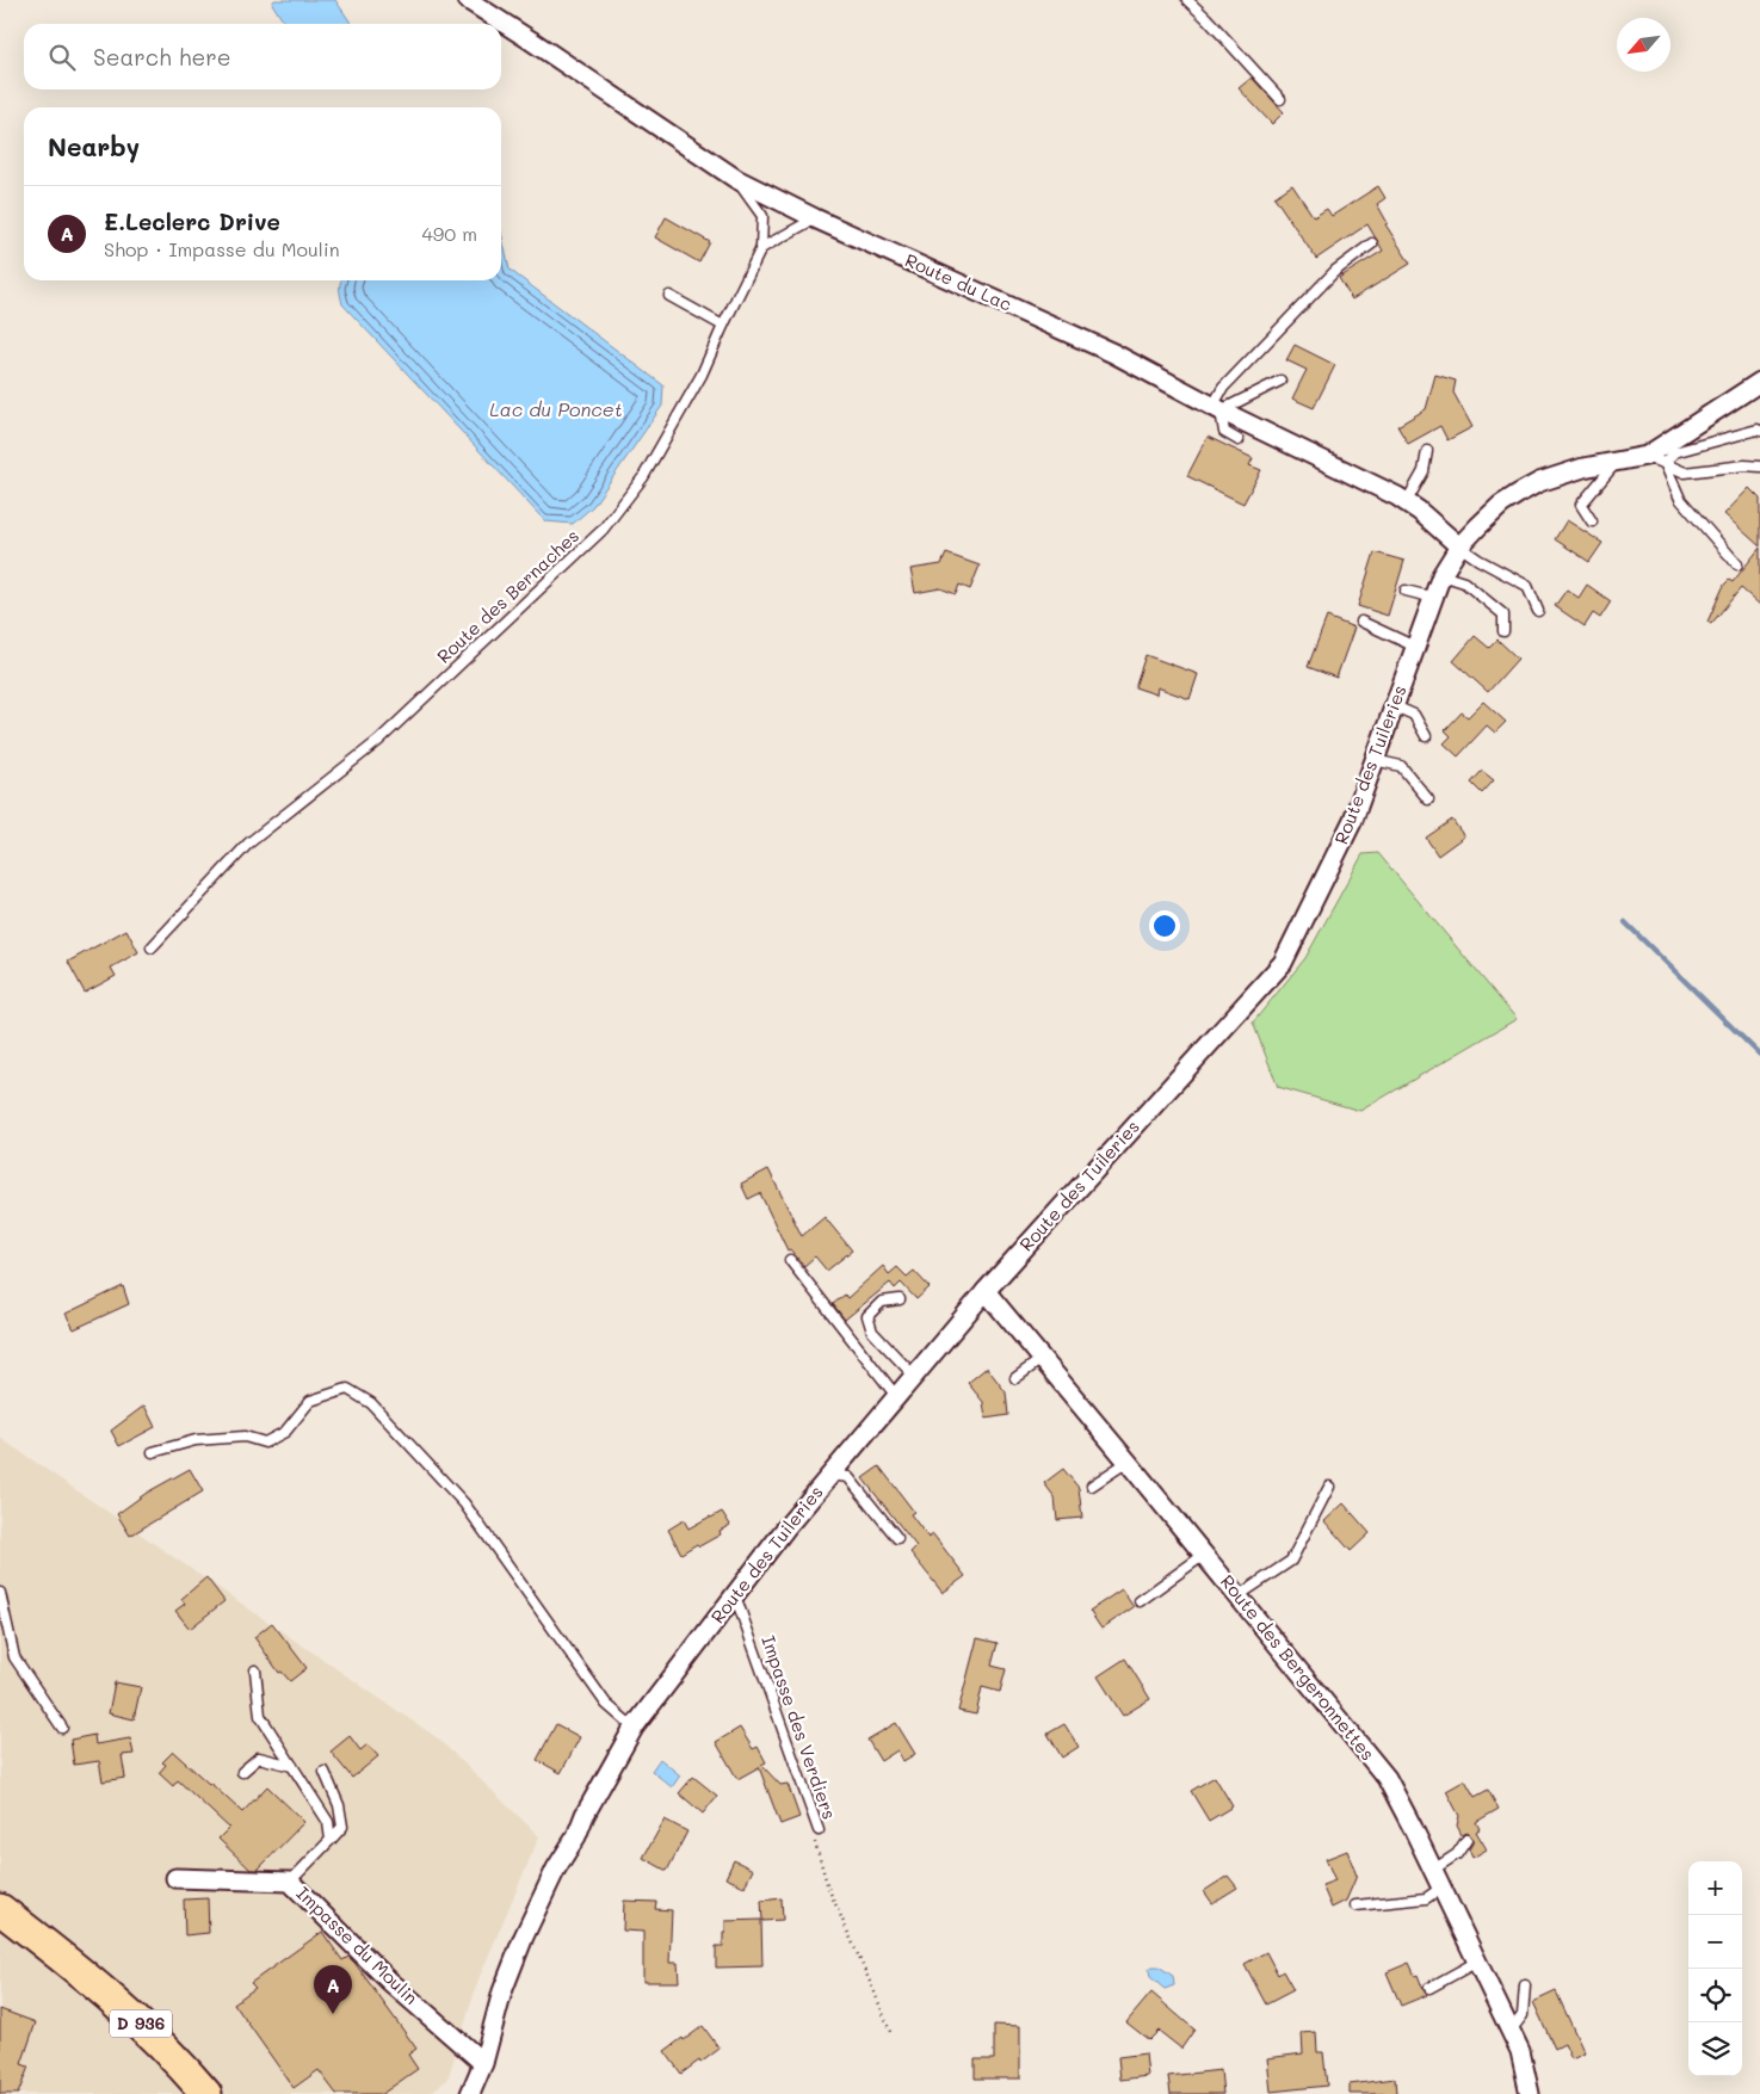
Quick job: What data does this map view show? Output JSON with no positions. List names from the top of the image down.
{
  "streets": {
    "main road": ["D 936"],
    "street": [
      "Route du Lac",
      "Route des Tuileries",
      "Route des Bergeronnettes",
      "Impasse du Moulin"
    ],
    "lane": ["Route des Bernaches", "Impasse des Verdiers"]
  },
  "crossings": [
    ["Route du Lac", "Route des Tuileries"],
    ["Route des Tuileries", "Route des Bergeronnettes"],
    ["Route des Tuileries", "Impasse des Verdiers"],
    ["Route des Tuileries", "Impasse du Moulin"]
  ],
  "water": ["Lac du Poncet"],
  "north": "bottom left",
  "page": {
    "search": "Search here",
    "heading": "Nearby",
    "list": [
      {
        "mark": "A",
        "name": "E.Leclerc Drive",
        "note": "Shop · Impasse du Moulin",
        "value": "490 m"
      }
    ],
    "map_buttons": ["+", "−"],
    "pins": "A"
  }
}
